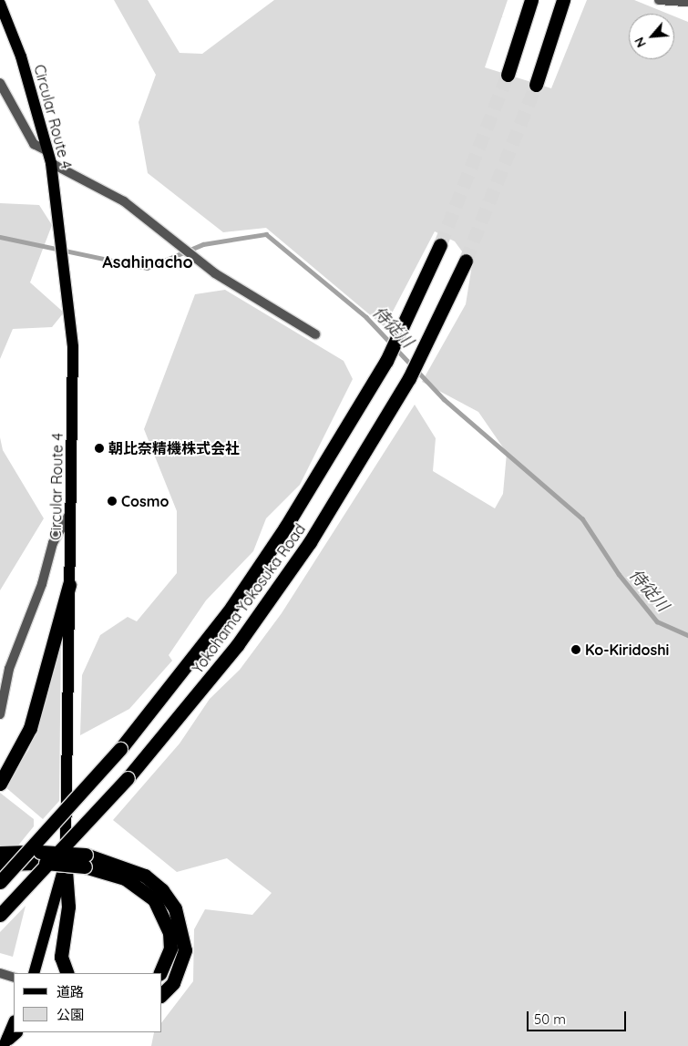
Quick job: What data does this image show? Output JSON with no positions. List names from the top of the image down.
{
  "streets": {
    "highway": ["Yokohama Yokosuka Road"],
    "main road": ["Circular Route 4"]
  },
  "districts": ["Asahinacho"],
  "water": ["侍従川"],
  "places": ["朝比奈精機株式会社", "Cosmo", "Ko-Kiridoshi"],
  "legend": ["道路", "公園"],
  "scale_bar": "50 m",
  "north": "bottom left"
}
